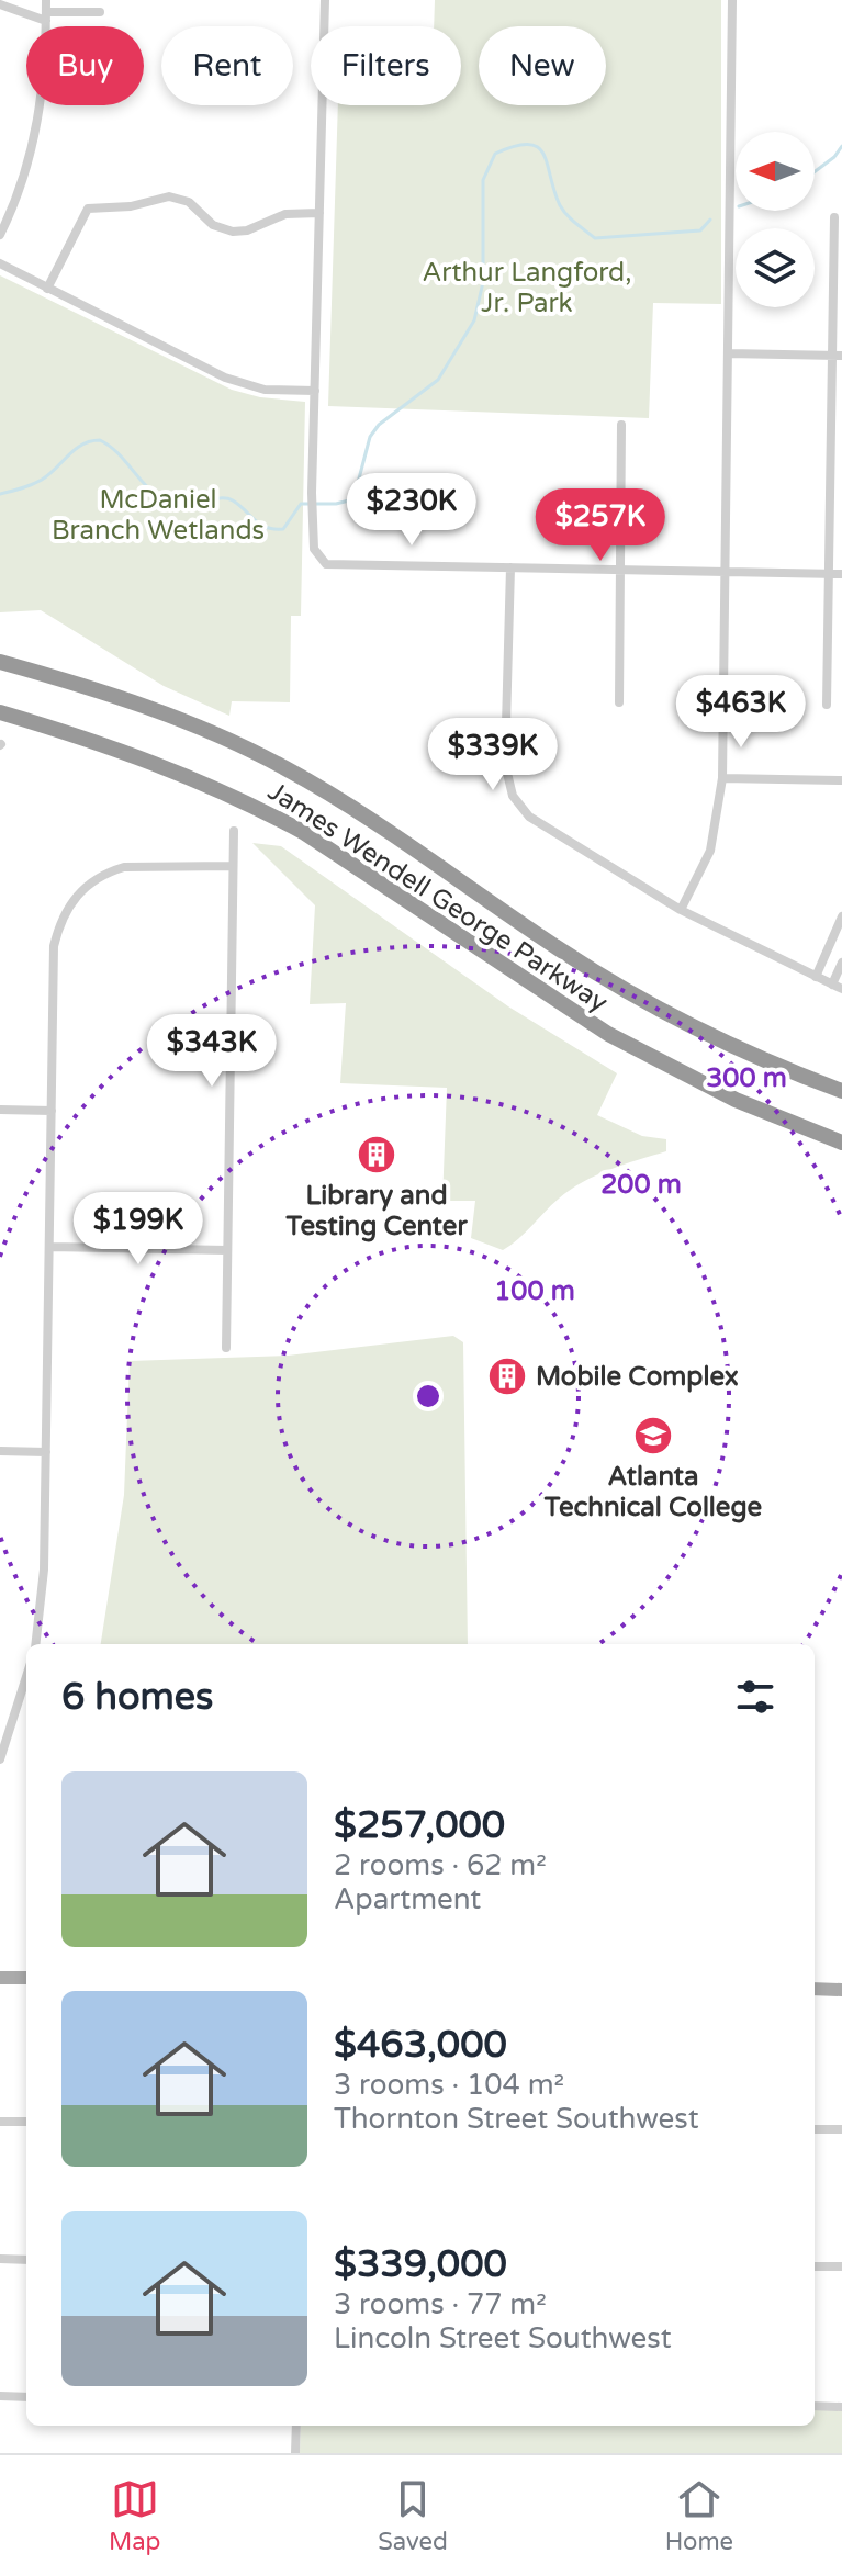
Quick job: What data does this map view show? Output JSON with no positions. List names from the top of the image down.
{
  "streets": {
    "highway": ["James Wendell George Parkway"]
  },
  "parks": ["Arthur Langford, Jr. Park", "McDaniel Branch Wetlands"],
  "places": {
    "building": ["Library and Testing Center", "Mobile Complex"],
    "school or university": ["Atlanta Technical College"]
  },
  "north": "left",
  "page": {
    "chip": [
      "Buy",
      "Rent",
      "Filters",
      "New"
    ],
    "price": [
      "$230K",
      "$257K",
      "$463K",
      "$339K",
      "$343K",
      "$199K"
    ],
    "heading": "6 homes",
    "list": [
      {
        "name": "$257,000",
        "note": "2 rooms · 62 m² · Apartment"
      },
      {
        "name": "$463,000",
        "note": "3 rooms · 104 m² · Thornton Street Southwest"
      },
      {
        "name": "$339,000",
        "note": "3 rooms · 77 m² · Lincoln Street Southwest"
      }
    ],
    "tabs": ["Map", "Saved", "Home"]
  },
  "rings": ["300 m", "200 m", "100 m"]
}
